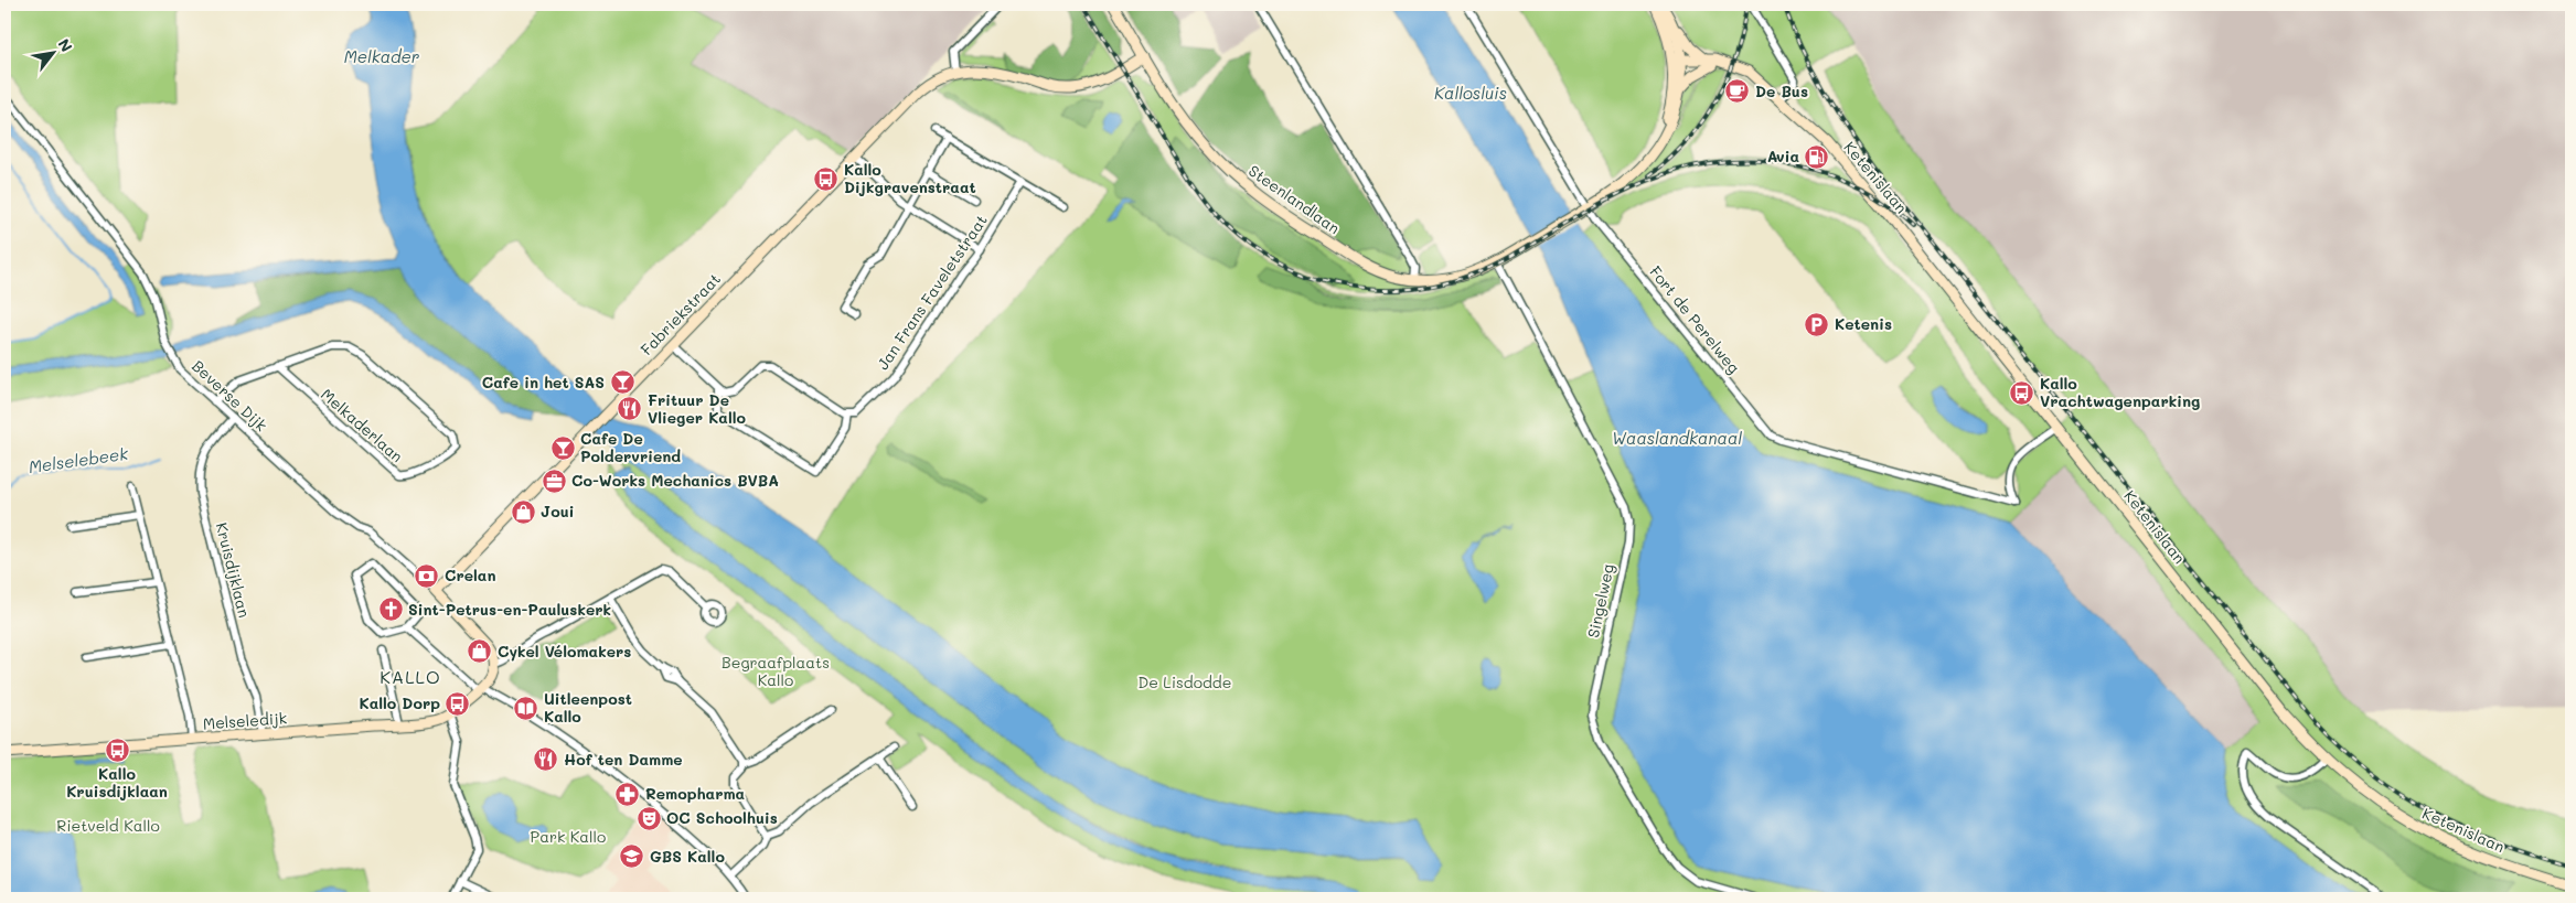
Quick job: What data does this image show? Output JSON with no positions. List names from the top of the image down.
{
  "streets": {
    "main road": [
      "Ketenislaan",
      "Steenlandlaan",
      "Fabriekstraat",
      "Melseledijk"
    ],
    "street": [
      "Jan Frans Faveletstraat",
      "Fort de Perelweg",
      "Beverse Dijk",
      "Melkaderlaan",
      "Kruisdijklaan",
      "Singelweg"
    ]
  },
  "crossings": [
    ["Ketenislaan", "Fort de Perelweg"],
    ["Steenlandlaan", "Fabriekstraat"],
    ["Steenlandlaan", "Fort de Perelweg"],
    ["Steenlandlaan", "Singelweg"],
    ["Fabriekstraat", "Beverse Dijk"],
    ["Beverse Dijk", "Melkaderlaan"],
    ["Beverse Dijk", "Kruisdijklaan"],
    ["Kruisdijklaan", "Melseledijk"]
  ],
  "districts": ["KALLO"],
  "water": [
    "Melkader",
    "Kallosluis",
    "Waaslandkanaal",
    "Melselebeek"
  ],
  "parks": [
    "Begraafplaats Kallo",
    "De Lisdodde",
    "Rietveld Kallo",
    "Park Kallo"
  ],
  "places": {
    "cafe": ["De Bus"],
    "fuel station": ["Avia"],
    "bus stop": [
      "Kallo Dijkgravenstraat",
      "Kallo Vrachtwagenparking",
      "Kallo Dorp",
      "Kallo Kruisdijklaan"
    ],
    "parking": ["Ketenis"],
    "bar": ["Cafe in het SAS", "Cafe De Poldervriend"],
    "restaurant": ["Frituur De Vlieger Kallo", "Hof ten Damme"],
    "office": ["Co-Works Mechanics BVBA"],
    "shop": ["Joui", "Cykel Vélomakers"],
    "bank": ["Crelan"],
    "church": ["Sint-Petrus-en-Pauluskerk"],
    "library": ["Uitleenpost Kallo"],
    "pharmacy": ["Remopharma"],
    "theatre": ["OC Schoolhuis"],
    "school or university": ["GBS Kallo"]
  },
  "north": "top right"
}
